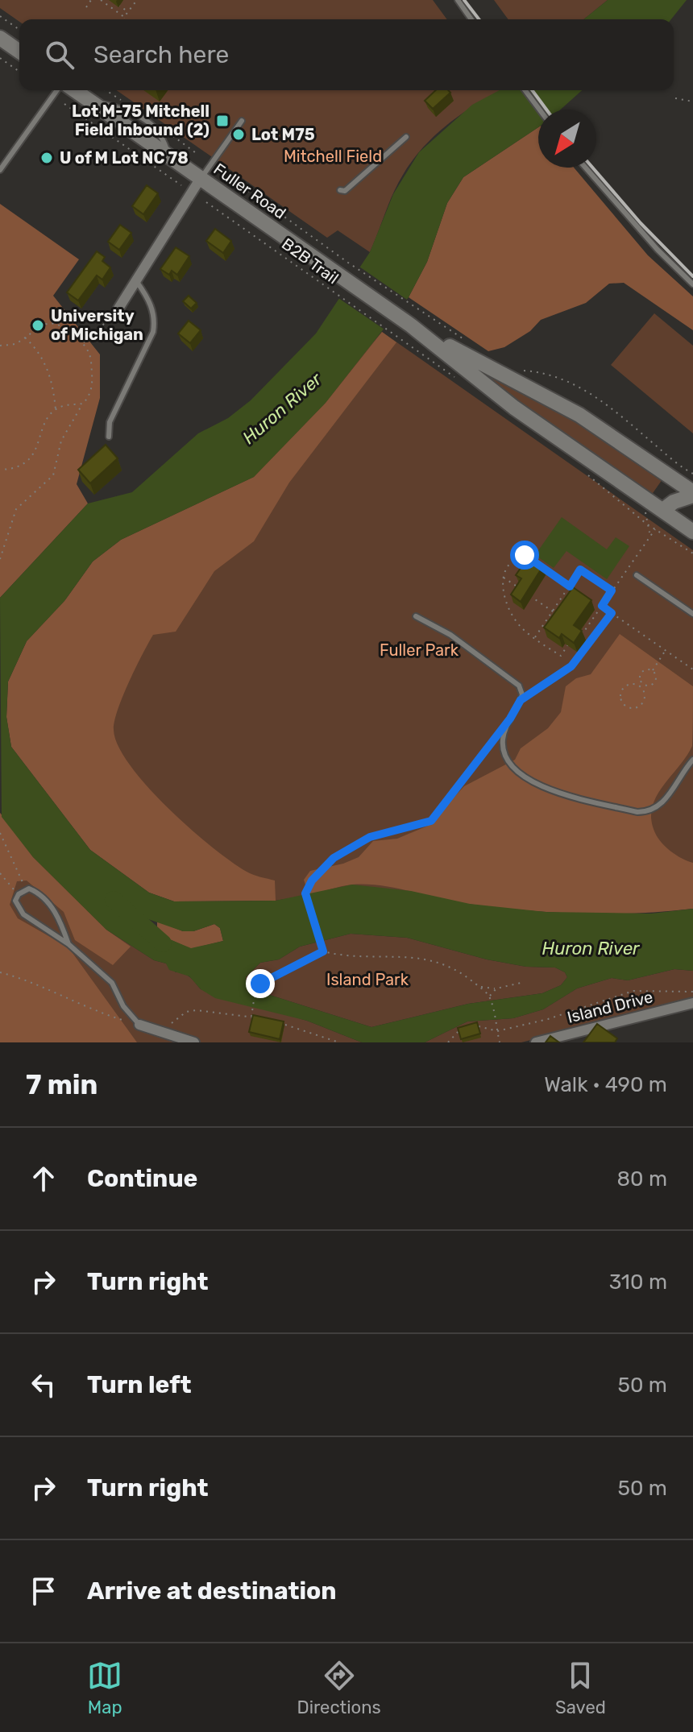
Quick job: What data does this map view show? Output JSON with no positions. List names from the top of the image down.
{
  "streets": {
    "main road": ["Fuller Road"],
    "street": ["Island Drive"],
    "path": ["B2B Trail"]
  },
  "water": ["Huron River"],
  "parks": ["Mitchell Field", "Fuller Park", "Island Park"],
  "places": {
    "transit": ["Lot M-75 Mitchell Field Inbound (2)"],
    "other": ["Lot M75", "U of M Lot NC 78", "University of Michigan"]
  },
  "north": "bottom left",
  "page": {
    "search": "Search here",
    "heading": ["7 min", "Walk · 490 m"],
    "list": [
      ["Continue", "80 m"],
      ["Turn right", "310 m"],
      ["Turn left", "50 m"],
      ["Turn right", "50 m"],
      "Arrive at destination"
    ],
    "nav": ["Map", "Directions", "Saved"]
  }
}
